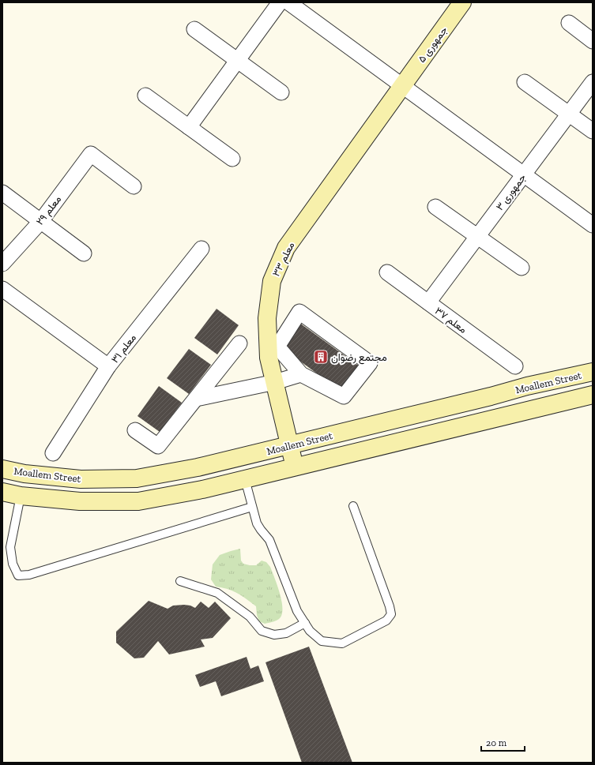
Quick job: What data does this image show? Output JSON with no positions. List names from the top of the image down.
{
  "streets": {
    "main road": ["جمهوری ۵", "معلم ۳۳", "Moallem Street"],
    "street": [
      "جمهوری ۳",
      "معلم ۲۹",
      "معلم ۳۷",
      "معلم ۳۱"
    ]
  },
  "crossings": [
    ["جمهوری ۵", "معلم ۳۳"],
    ["جمهوری ۳", "معلم ۳۷"],
    ["معلم ۳۳", "Moallem Street"]
  ],
  "places": {
    "building": ["مجتمع رضوان"]
  },
  "scale_bar": "20 m"
}
